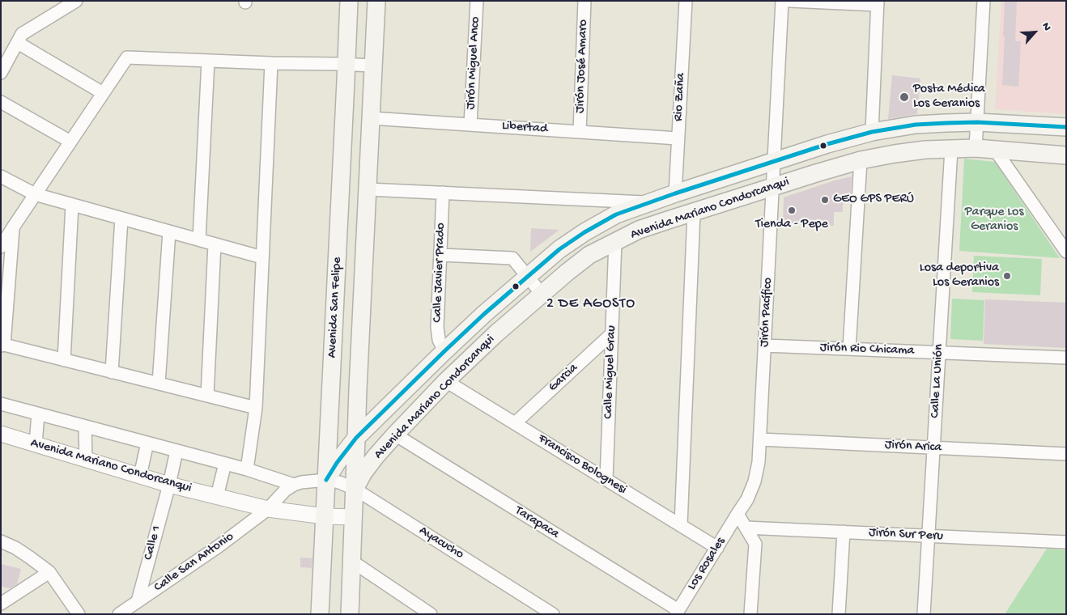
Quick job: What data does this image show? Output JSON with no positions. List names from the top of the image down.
{
  "streets": {
    "main road": ["Avenida Mariano Condorcanqui", "Avenida San Felipe"],
    "street": [
      "Jirón Miguel Anco",
      "Jirón José Amaro",
      "Rio Zaña",
      "Libertad",
      "Calle Javier Prado",
      "Jirón Pacífico",
      "Jirón Rio Chicama",
      "Calle Miguel Grau",
      "Garcia",
      "Calle La Unión",
      "Jirón Arica",
      "Francisco Bolognesi",
      "Tarapaca",
      "Jirón Sur Peru",
      "Calle 1",
      "Ayacucho",
      "Calle San Antonio",
      "Los Rosales"
    ]
  },
  "crossings": [
    ["Jirón Miguel Anco", "Libertad"],
    ["Jirón José Amaro", "Libertad"],
    ["Rio Zaña", "Libertad"],
    ["Rio Zaña", "Avenida Mariano Condorcanqui"],
    ["Libertad", "Avenida San Felipe"],
    ["Avenida Mariano Condorcanqui", "Calle Javier Prado"],
    ["Avenida Mariano Condorcanqui", "Avenida San Felipe"],
    ["Avenida Mariano Condorcanqui", "Jirón Pacífico"],
    ["Avenida Mariano Condorcanqui", "Calle Miguel Grau"],
    ["Avenida Mariano Condorcanqui", "Calle La Unión"],
    ["Avenida Mariano Condorcanqui", "Francisco Bolognesi"],
    ["Avenida Mariano Condorcanqui", "Tarapaca"],
    ["Avenida Mariano Condorcanqui", "Calle 1"],
    ["Avenida Mariano Condorcanqui", "Ayacucho"],
    ["Avenida Mariano Condorcanqui", "Calle San Antonio"],
    ["Avenida San Felipe", "Ayacucho"],
    ["Jirón Pacífico", "Jirón Rio Chicama"],
    ["Jirón Pacífico", "Jirón Arica"],
    ["Jirón Pacífico", "Los Rosales"],
    ["Jirón Rio Chicama", "Calle La Unión"],
    ["Calle Miguel Grau", "Garcia"],
    ["Calle Miguel Grau", "Francisco Bolognesi"],
    ["Garcia", "Francisco Bolognesi"],
    ["Calle La Unión", "Jirón Arica"],
    ["Calle La Unión", "Jirón Sur Peru"],
    ["Francisco Bolognesi", "Los Rosales"],
    ["Tarapaca", "Los Rosales"],
    ["Calle 1", "Calle San Antonio"]
  ],
  "districts": ["2 DE AGOSTO"],
  "parks": ["Parque Los Geranios"],
  "places": [
    "Posta Médica Los Geranios",
    "GEO GPS PERÚ",
    "Tienda - Pepe",
    "Losa deportiva Los Geranios"
  ],
  "north": "top right"
}
